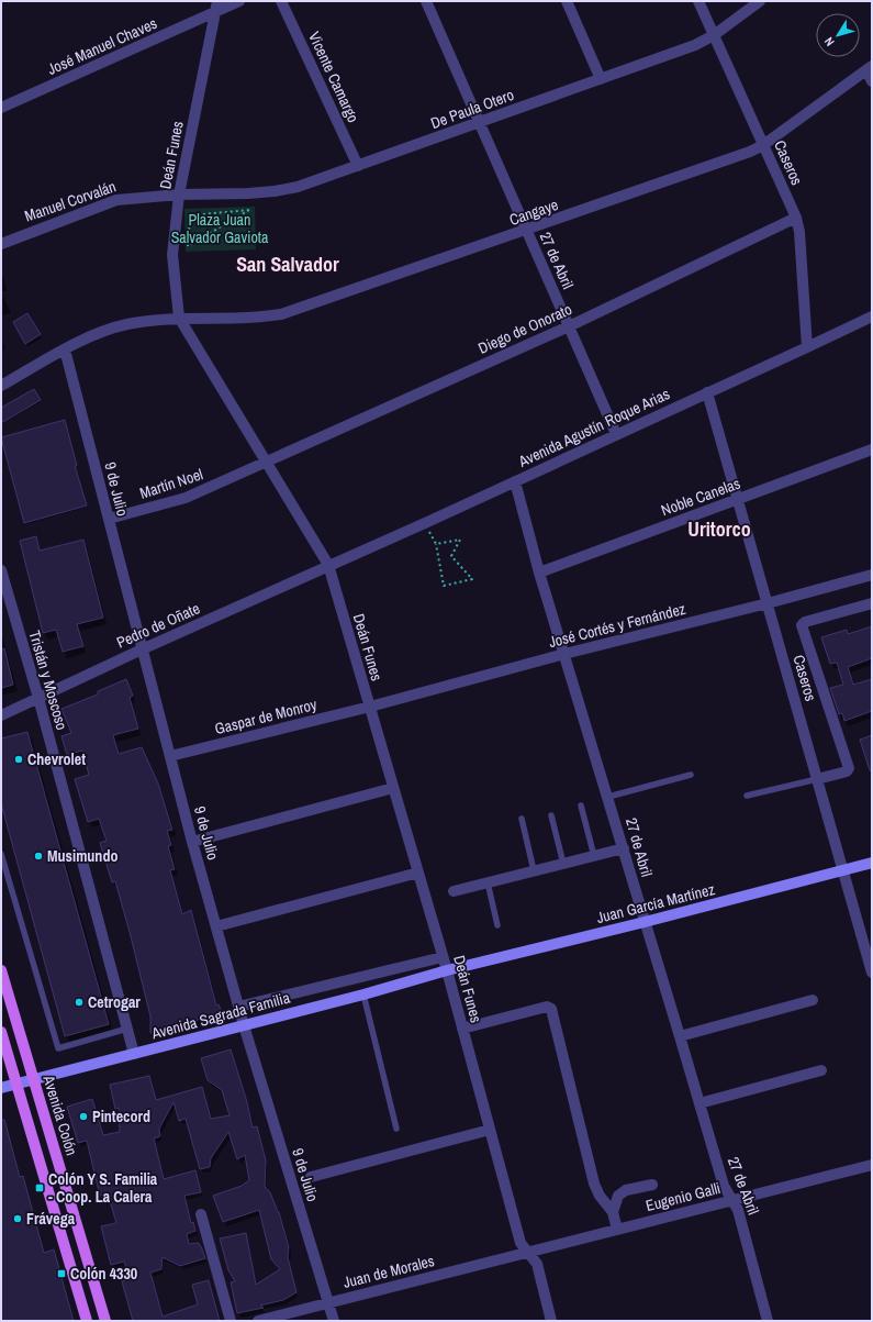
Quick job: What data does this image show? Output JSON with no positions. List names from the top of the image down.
{
  "streets": {
    "main road": ["Juan García Martínez", "Avenida Sagrada Familia", "Avenida Colón"],
    "street": [
      "José Manuel Chaves",
      "Vicente Camargo",
      "De Paula Otero",
      "Deán Funes",
      "Caseros",
      "Manuel Corvalán",
      "Cangaye",
      "27 de Abril",
      "Diego de Onorato",
      "Avenida Agustín Roque Arias",
      "Martín Noel",
      "9 de Julio",
      "Noble Canelas",
      "Pedro de Oñate",
      "José Cortés y Fernández",
      "Tristán y Moscoso",
      "Gaspar de Monroy",
      "Eugenio Galli",
      "Juan de Morales"
    ]
  },
  "crossings": [
    ["José Manuel Chaves", "Deán Funes"],
    ["Vicente Camargo", "De Paula Otero"],
    ["De Paula Otero", "Deán Funes"],
    ["De Paula Otero", "Caseros"],
    ["De Paula Otero", "Manuel Corvalán"],
    ["De Paula Otero", "27 de Abril"],
    ["Deán Funes", "Manuel Corvalán"],
    ["Deán Funes", "Cangaye"],
    ["Deán Funes", "Diego de Onorato"],
    ["Deán Funes", "Avenida Agustín Roque Arias"],
    ["Deán Funes", "Martín Noel"],
    ["Deán Funes", "Pedro de Oñate"],
    ["Deán Funes", "José Cortés y Fernández"],
    ["Deán Funes", "Gaspar de Monroy"],
    ["Deán Funes", "Juan García Martínez"],
    ["Deán Funes", "Avenida Sagrada Familia"],
    ["Deán Funes", "Eugenio Galli"],
    ["Deán Funes", "Juan de Morales"],
    ["Caseros", "Cangaye"],
    ["Caseros", "Diego de Onorato"],
    ["Caseros", "Avenida Agustín Roque Arias"],
    ["Caseros", "Noble Canelas"],
    ["Caseros", "José Cortés y Fernández"],
    ["Caseros", "Juan García Martínez"],
    ["Cangaye", "27 de Abril"],
    ["Cangaye", "9 de Julio"],
    ["27 de Abril", "Diego de Onorato"],
    ["27 de Abril", "Avenida Agustín Roque Arias"],
    ["27 de Abril", "Noble Canelas"],
    ["27 de Abril", "José Cortés y Fernández"],
    ["27 de Abril", "Juan García Martínez"],
    ["27 de Abril", "Eugenio Galli"],
    ["Diego de Onorato", "Martín Noel"],
    ["Avenida Agustín Roque Arias", "Pedro de Oñate"],
    ["Martín Noel", "9 de Julio"],
    ["9 de Julio", "Pedro de Oñate"],
    ["9 de Julio", "Gaspar de Monroy"],
    ["9 de Julio", "Avenida Sagrada Familia"],
    ["9 de Julio", "Juan de Morales"],
    ["Pedro de Oñate", "Tristán y Moscoso"],
    ["José Cortés y Fernández", "Gaspar de Monroy"],
    ["Tristán y Moscoso", "Avenida Sagrada Familia"],
    ["Juan García Martínez", "Avenida Sagrada Familia"],
    ["Avenida Sagrada Familia", "Avenida Colón"],
    ["Eugenio Galli", "Juan de Morales"]
  ],
  "districts": ["San Salvador", "Uritorco"],
  "parks": ["Plaza Juan Salvador Gaviota"],
  "places": {
    "other": [
      "Chevrolet",
      "Musimundo",
      "Cetrogar",
      "Pintecord",
      "Frávega"
    ],
    "transit": ["Colón Y S. Familia - Coop. La Calera", "Colón 4330"]
  },
  "north": "bottom left"
}
